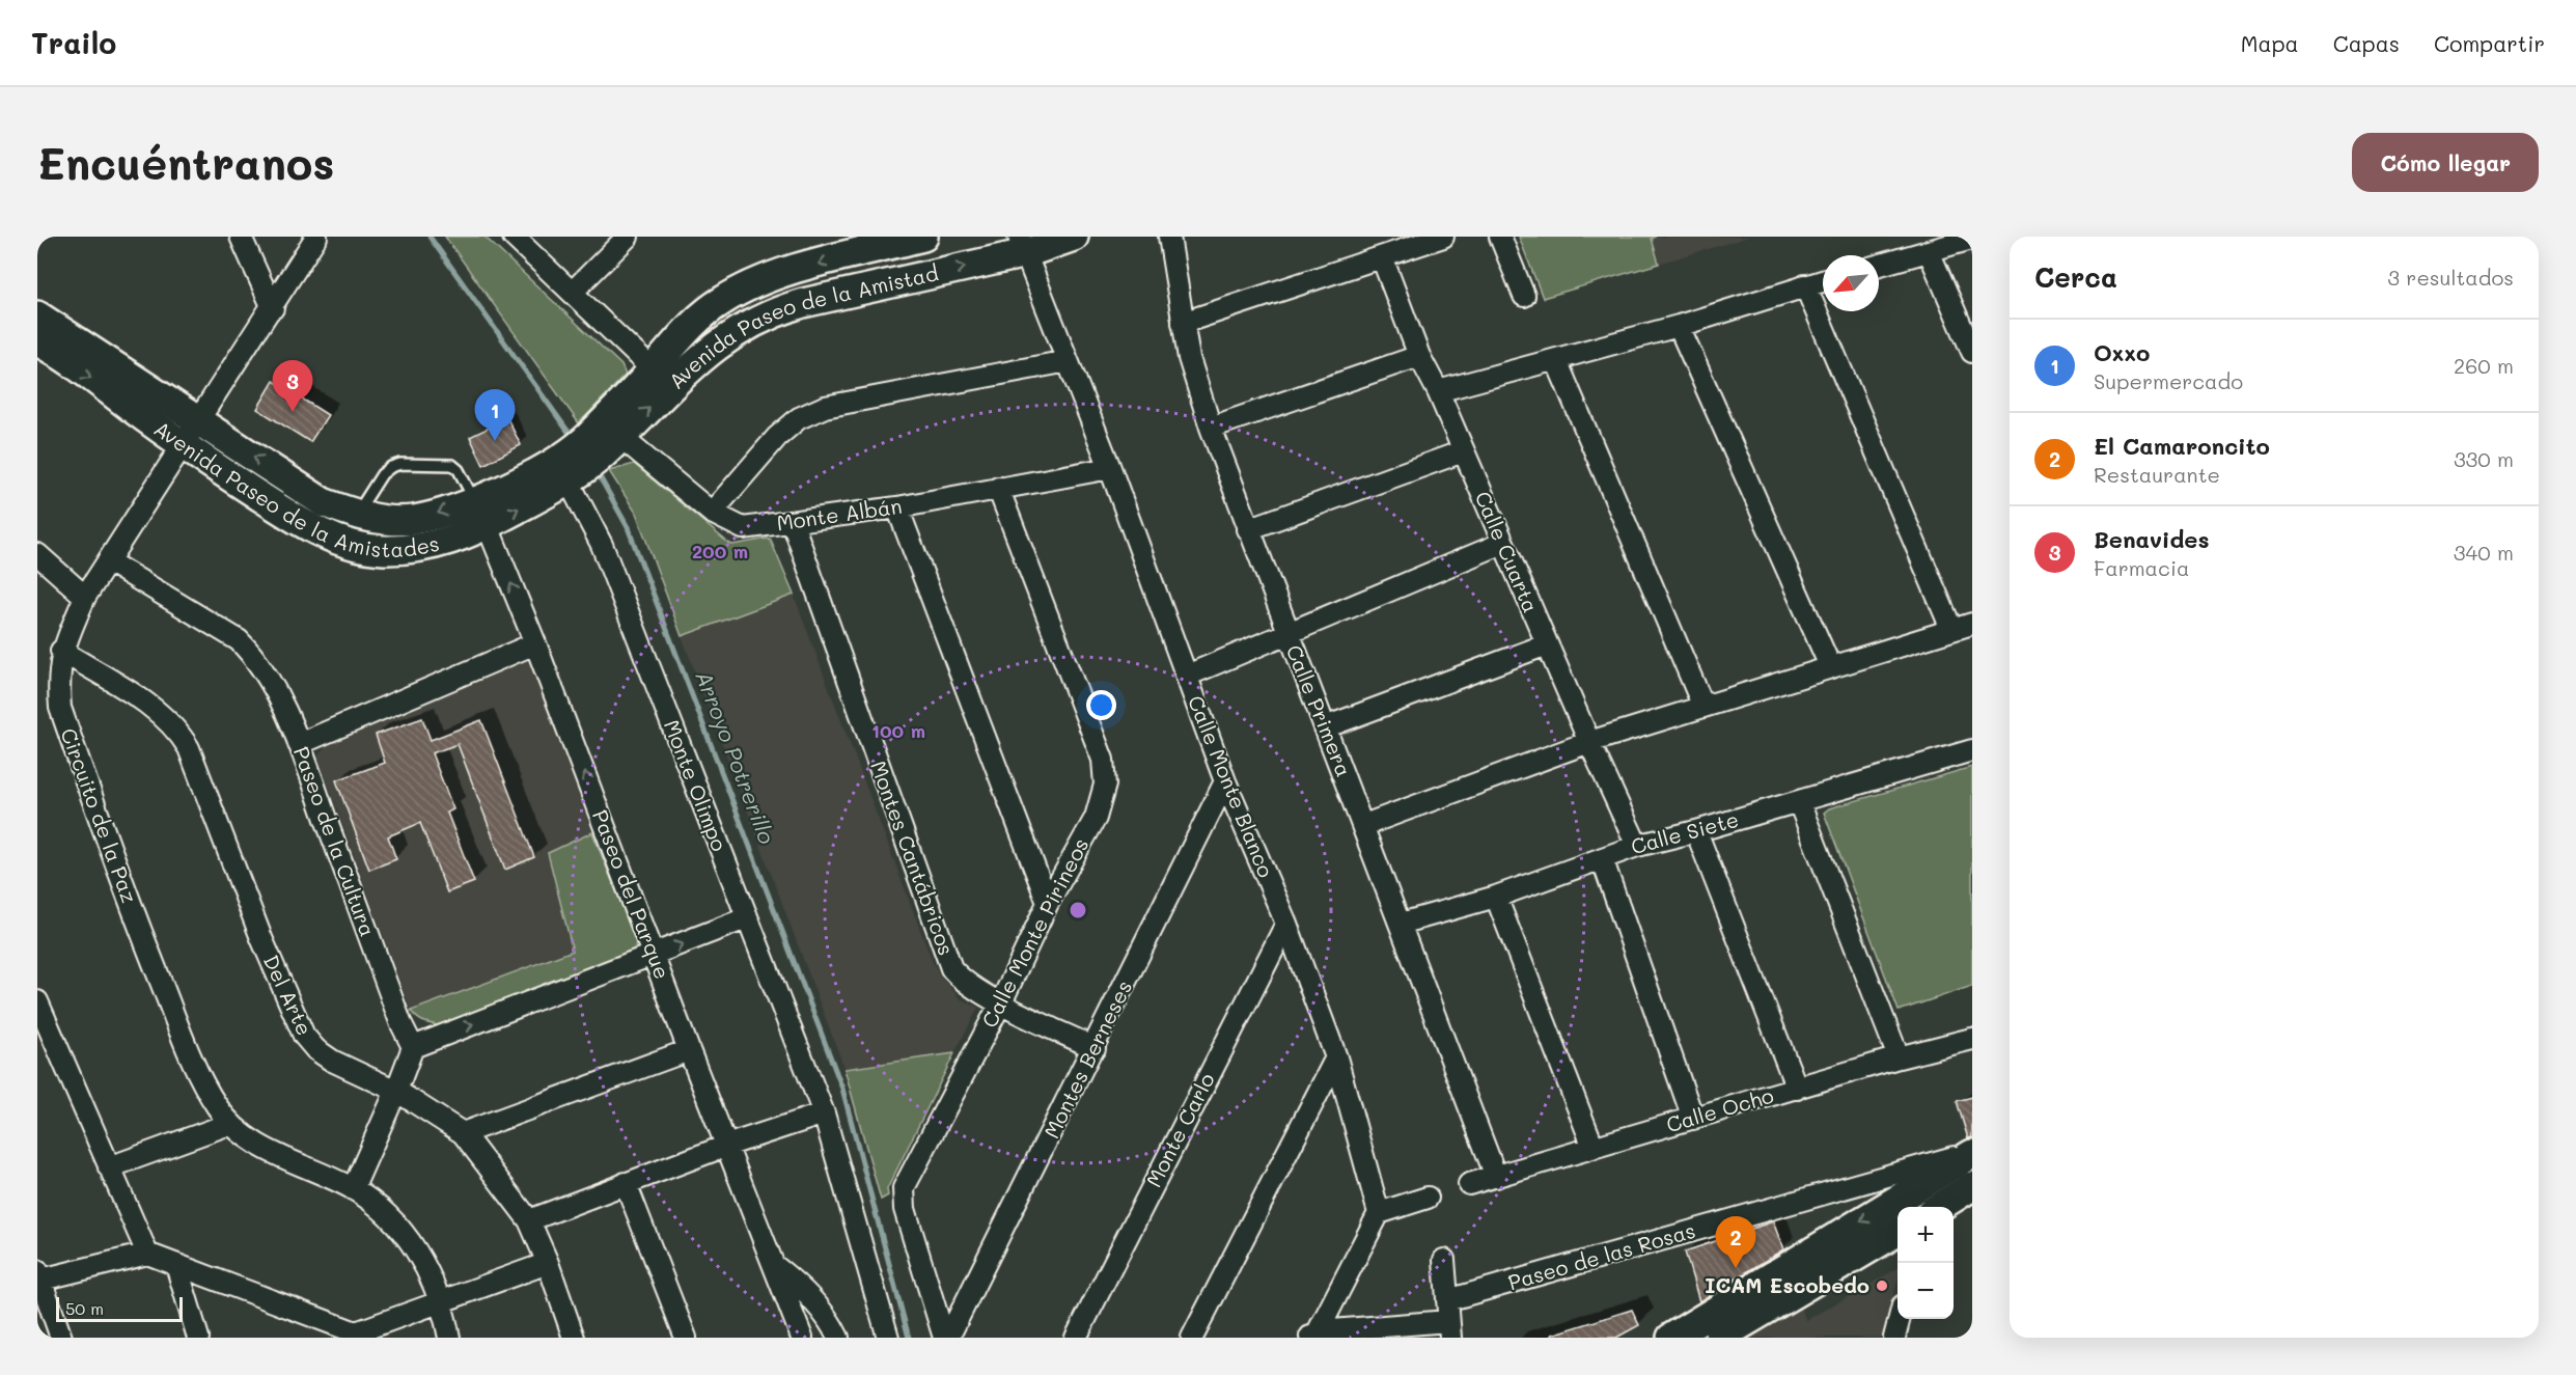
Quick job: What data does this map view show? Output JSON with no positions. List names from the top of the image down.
{
  "streets": {
    "street": [
      "Avenida Paseo de la Amistad",
      "Avenida Paseo de la Amistades",
      "Monte Albán",
      "Calle Cuarta",
      "Calle Primera",
      "Monte Olimpo",
      "Calle Monte Blanco",
      "Circuito de la Paz",
      "Calle Siete",
      "Paseo de la Cultura",
      "Montes Cantábricos",
      "Paseo del Parque",
      "Calle Monte Pirineos",
      "Del Arte",
      "Montes Berneses",
      "Calle Ocho",
      "Monte Carlo",
      "Paseo de las Rosas"
    ]
  },
  "crossings": [
    ["Avenida Paseo de la Amistad", "Avenida Paseo de la Amistades"],
    ["Avenida Paseo de la Amistad", "Monte Albán"],
    ["Avenida Paseo de la Amistad", "Monte Olimpo"],
    ["Avenida Paseo de la Amistad", "Calle Monte Blanco"],
    ["Avenida Paseo de la Amistades", "Monte Albán"],
    ["Avenida Paseo de la Amistades", "Monte Olimpo"],
    ["Avenida Paseo de la Amistades", "Circuito de la Paz"],
    ["Avenida Paseo de la Amistades", "Paseo del Parque"],
    ["Monte Albán", "Monte Olimpo"],
    ["Monte Albán", "Calle Monte Blanco"],
    ["Monte Albán", "Montes Cantábricos"],
    ["Monte Albán", "Calle Monte Pirineos"],
    ["Calle Cuarta", "Calle Siete"],
    ["Calle Primera", "Calle Siete"],
    ["Calle Primera", "Calle Ocho"],
    ["Calle Monte Blanco", "Montes Berneses"],
    ["Calle Monte Blanco", "Monte Carlo"],
    ["Circuito de la Paz", "Paseo de la Cultura"],
    ["Circuito de la Paz", "Del Arte"],
    ["Montes Cantábricos", "Calle Monte Pirineos"],
    ["Montes Cantábricos", "Montes Berneses"],
    ["Calle Monte Pirineos", "Montes Berneses"]
  ],
  "one_way": ["Paseo del Parque"],
  "water": ["Arroyo Potrerillo"],
  "places": ["ICAM Escobedo"],
  "scale_bar": "50 m",
  "north": "bottom left",
  "page": {
    "header": "Trailo",
    "nav": ["Mapa", "Capas", "Compartir"],
    "buttons": "Cómo llegar",
    "title": "Encuéntranos",
    "heading": ["Cerca", "3 resultados"],
    "list": [
      {
        "mark": "1",
        "name": "Oxxo",
        "note": "Supermercado",
        "value": "260 m"
      },
      {
        "mark": "2",
        "name": "El Camaroncito",
        "note": "Restaurante",
        "value": "330 m"
      },
      {
        "mark": "3",
        "name": "Benavides",
        "note": "Farmacia",
        "value": "340 m"
      }
    ],
    "pins": ["3", "1", "2"],
    "map_buttons": ["+", "−"],
    "scale": "50 m"
  },
  "rings": ["200 m", "100 m"]
}
